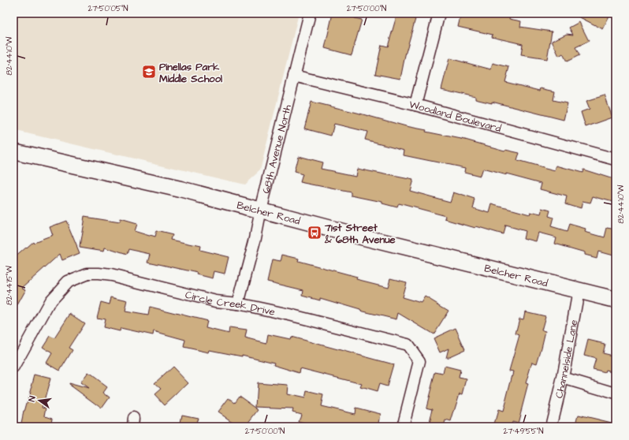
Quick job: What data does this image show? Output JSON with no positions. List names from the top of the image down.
{
  "streets": {
    "main road": ["Belcher Road"],
    "street": [
      "Woodland Boulevard",
      "68th Avenue North",
      "Circle Creek Drive",
      "Channelside Lane"
    ]
  },
  "crossings": [
    ["Woodland Boulevard", "68th Avenue North"],
    ["68th Avenue North", "Belcher Road"],
    ["68th Avenue North", "Circle Creek Drive"],
    ["Belcher Road", "Channelside Lane"]
  ],
  "places": {
    "school or university": ["Pinellas Park Middle School"],
    "bus stop": ["71st Street & 68th Avenue"]
  },
  "north": "left",
  "coordinates": [
    "27°50'05\"N",
    "27°50'00\"N",
    "82°44'10\"W",
    "82°44'15\"W",
    "27°49'55\"N"
  ]
}
